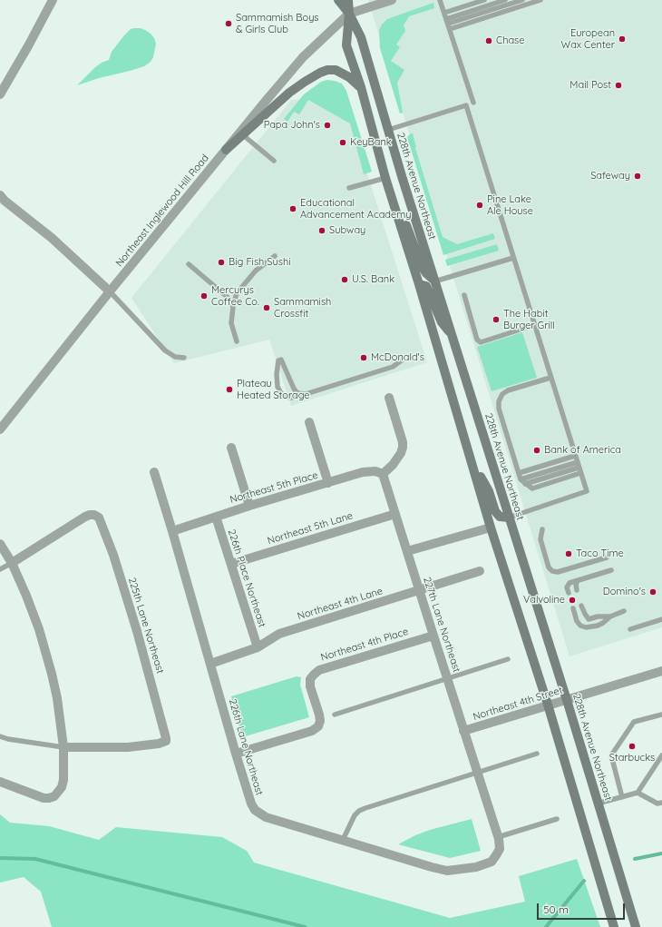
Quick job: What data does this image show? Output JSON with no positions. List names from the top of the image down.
{
  "streets": {
    "main road": ["228th Avenue Northeast"],
    "street": [
      "Northeast Inglewood Hill Road",
      "Northeast 5th Place",
      "Northeast 5th Lane",
      "226th Place Northeast",
      "Northeast 4th Lane",
      "227th Lane Northeast",
      "225th Lane Northeast",
      "Northeast 4th Place",
      "Northeast 4th Street",
      "226th Lane Northeast"
    ]
  },
  "crossings": [
    ["228th Avenue Northeast", "Northeast 4th Street"],
    ["Northeast 5th Place", "226th Place Northeast"],
    ["Northeast 5th Place", "227th Lane Northeast"],
    ["Northeast 5th Place", "226th Lane Northeast"],
    ["Northeast 5th Lane", "226th Place Northeast"],
    ["Northeast 5th Lane", "227th Lane Northeast"],
    ["226th Place Northeast", "Northeast 4th Lane"],
    ["Northeast 4th Lane", "227th Lane Northeast"],
    ["Northeast 4th Lane", "226th Lane Northeast"],
    ["227th Lane Northeast", "Northeast 4th Place"],
    ["227th Lane Northeast", "Northeast 4th Street"],
    ["227th Lane Northeast", "226th Lane Northeast"],
    ["Northeast 4th Place", "226th Lane Northeast"]
  ],
  "places": [
    "Sammamish Boys & Girls Club",
    "European Wax Center",
    "Chase",
    "Mail Post",
    "Papa John's",
    "KeyBank",
    "Safeway",
    "Pine Lake Ale House",
    "Educational Advancement Academy",
    "Subway",
    "Big Fish Sushi",
    "U.S. Bank",
    "Mercurys Coffee Co.",
    "Sammamish Crossfit",
    "The Habit Burger Grill",
    "McDonald's",
    "Plateau Heated Storage",
    "Bank of America",
    "Taco Time",
    "Domino's",
    "Valvoline",
    "Starbucks"
  ],
  "scale_bar": "50 m"
}
